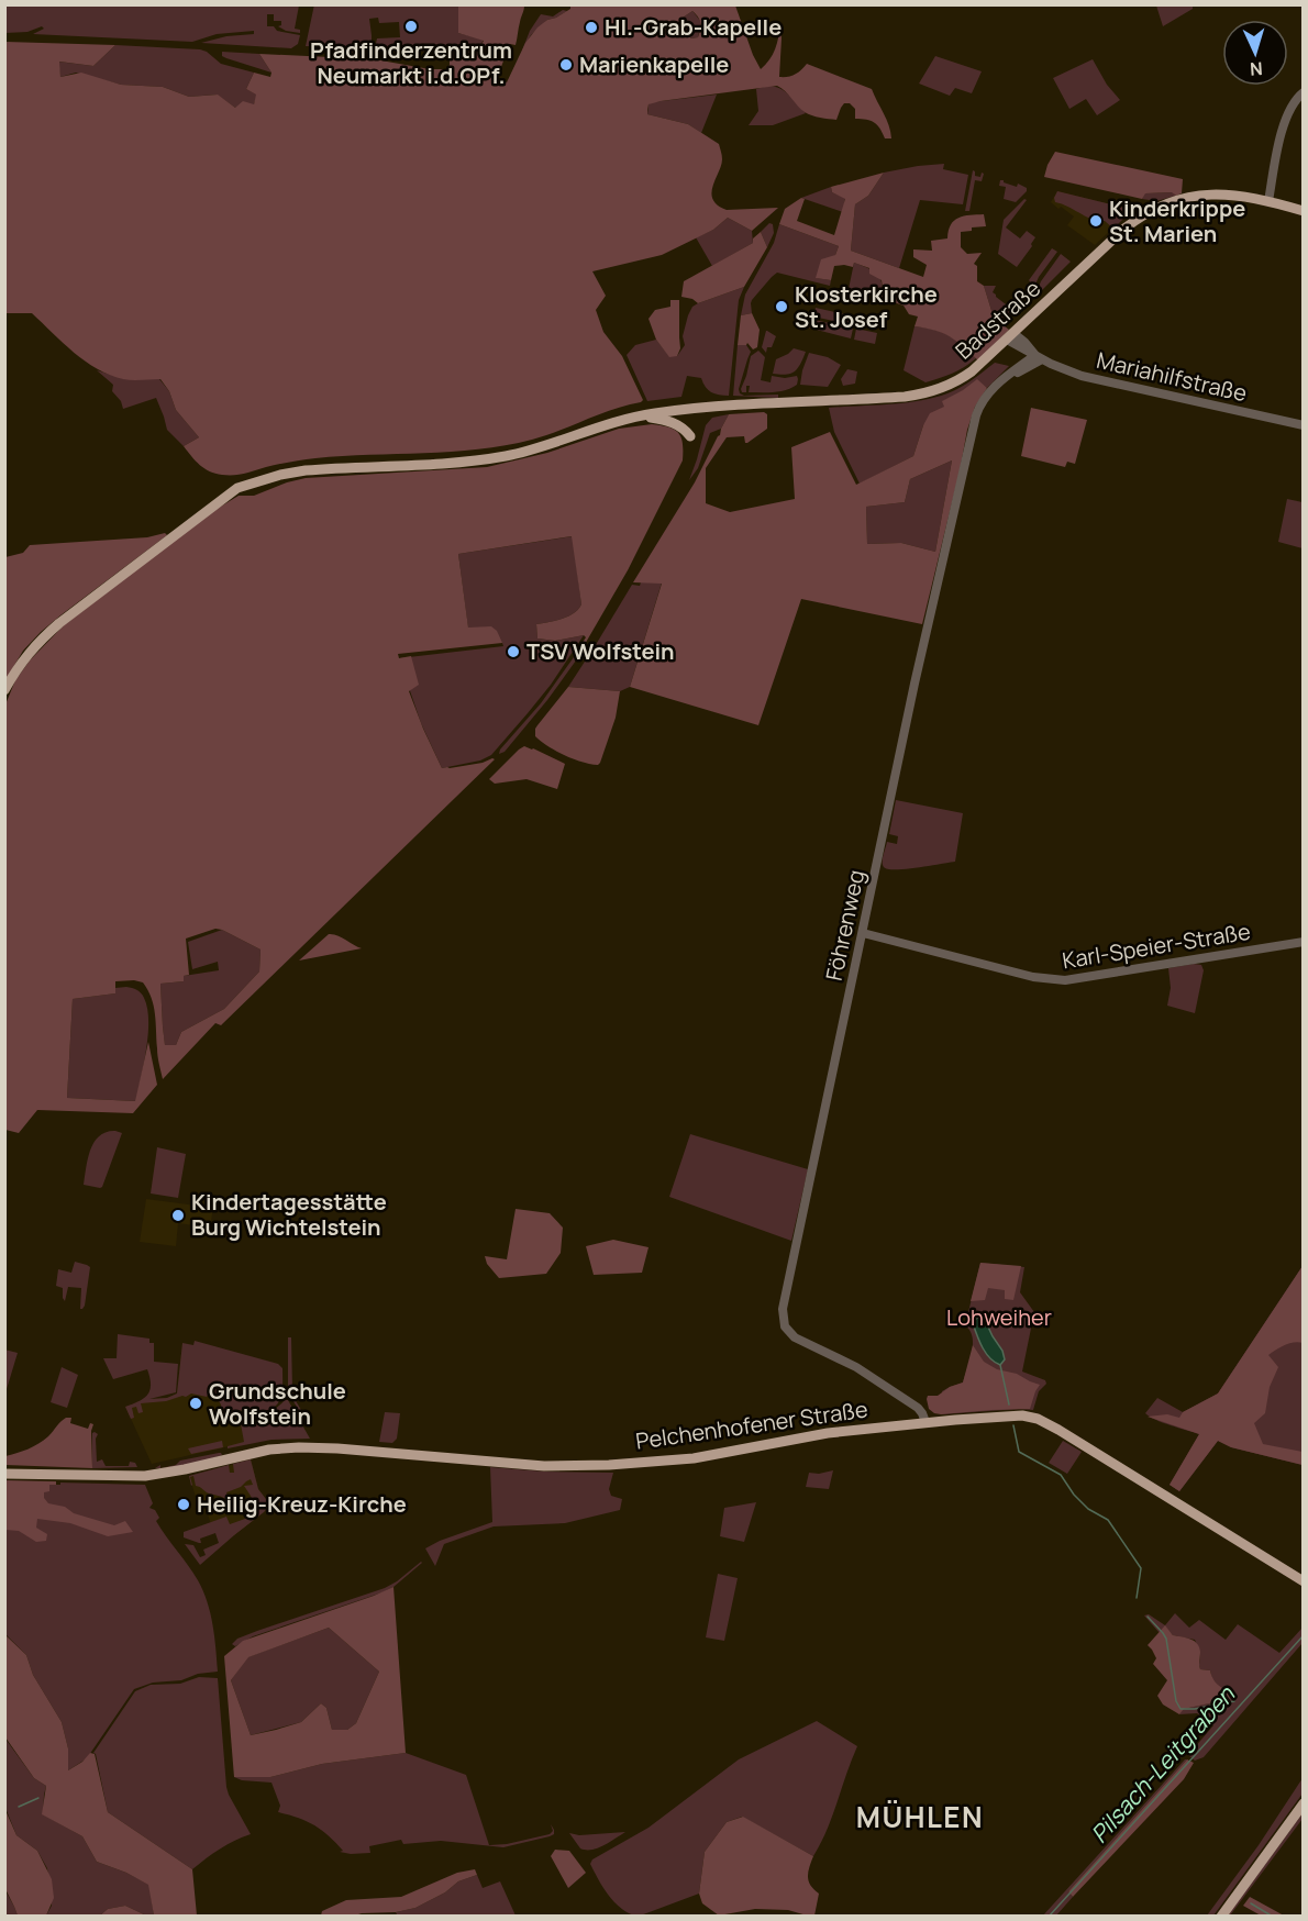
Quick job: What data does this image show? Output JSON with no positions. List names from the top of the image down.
{
  "streets": {
    "main road": ["Badstraße", "Pelchenhofener Straße"],
    "street": ["Mariahilfstraße", "Föhrenweg", "Karl-Speier-Straße"]
  },
  "crossings": [
    ["Badstraße", "Mariahilfstraße"],
    ["Mariahilfstraße", "Föhrenweg"],
    ["Föhrenweg", "Karl-Speier-Straße"],
    ["Föhrenweg", "Pelchenhofener Straße"]
  ],
  "districts": ["MÜHLEN"],
  "water": ["Pilsach-Leitgraben"],
  "parks": ["Lohweiher"],
  "places": [
    "Pfadfinderzentrum Neumarkt i.d.OPf.",
    "Hl.-Grab-Kapelle",
    "Marienkapelle",
    "Kinderkrippe St. Marien",
    "Klosterkirche St. Josef",
    "TSV Wolfstein",
    "Kindertagesstätte Burg Wichtelstein",
    "Grundschule Wolfstein",
    "Heilig-Kreuz-Kirche"
  ],
  "north": "bottom"
}
